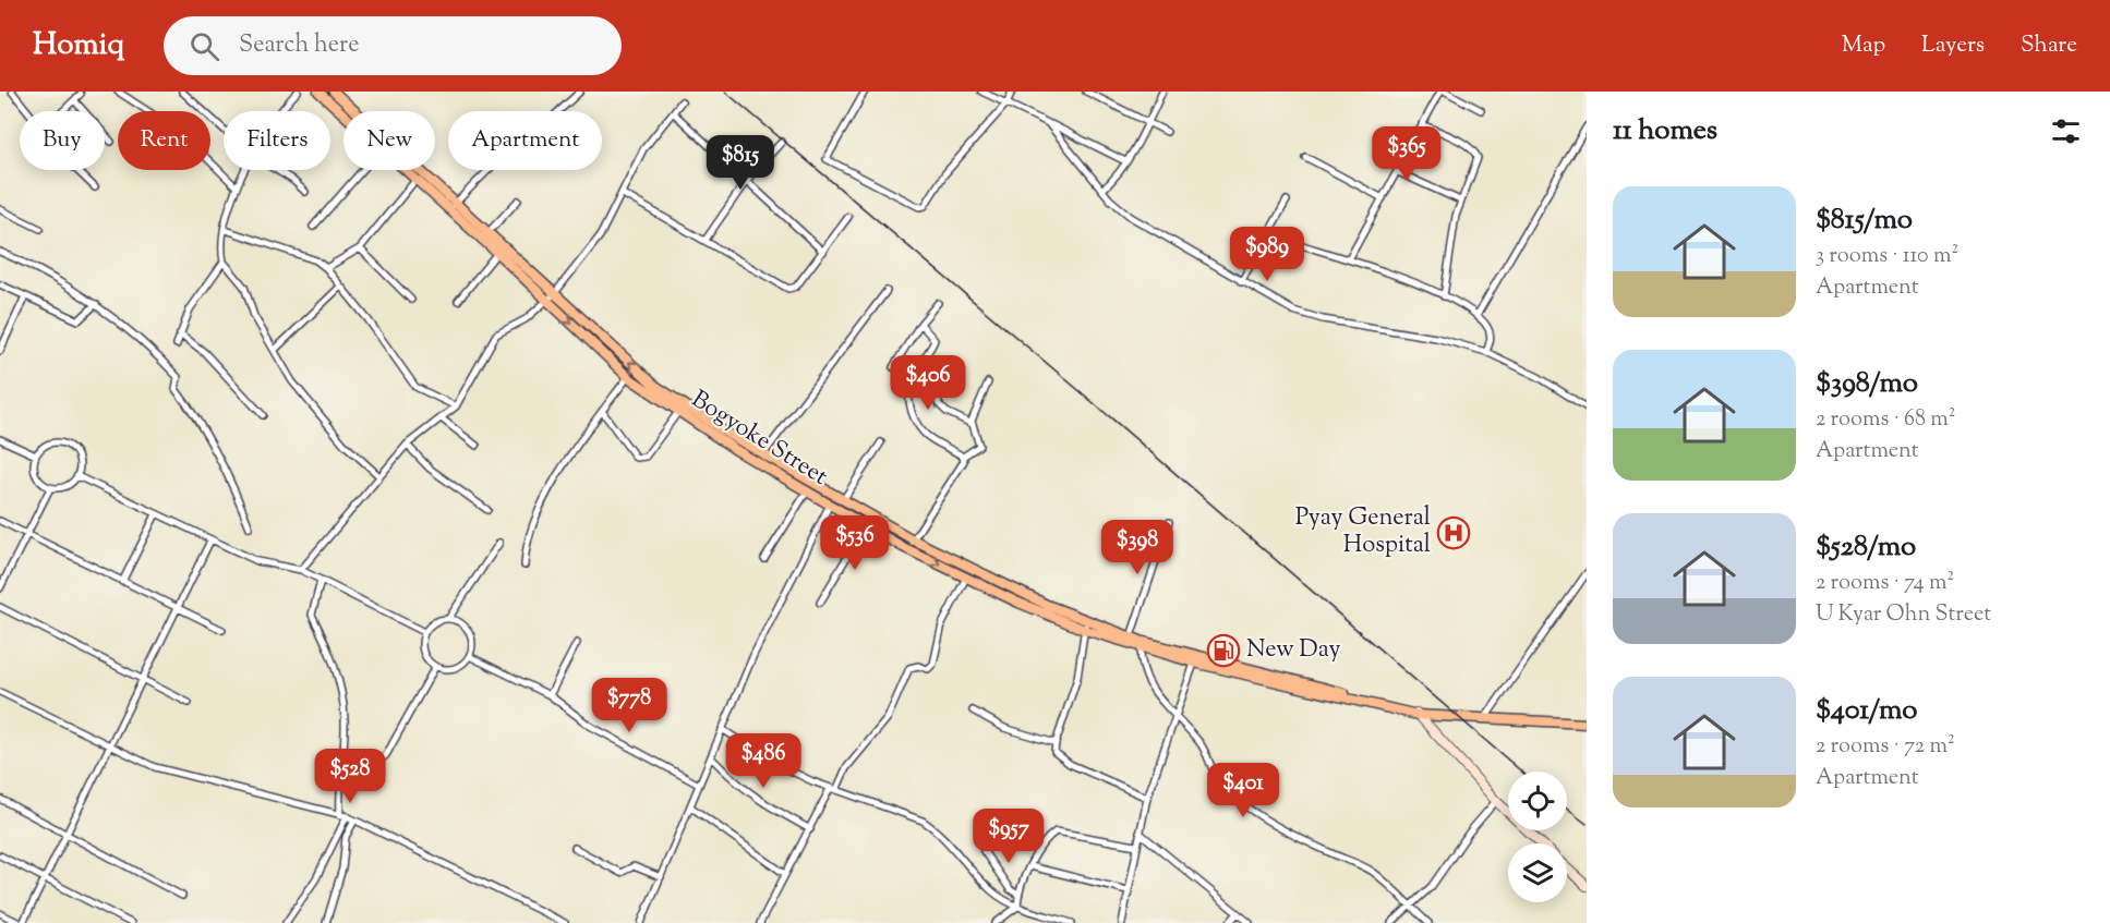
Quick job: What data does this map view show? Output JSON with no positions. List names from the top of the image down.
{
  "streets": {
    "main road": ["Bogyoke Street"]
  },
  "places": {
    "hospital": ["Pyay General Hospital"],
    "fuel station": ["New Day"]
  },
  "page": {
    "header": "Homiq",
    "search": "Search here",
    "nav": ["Map", "Layers", "Share"],
    "heading": "11 homes",
    "chip": [
      "Buy",
      "Rent",
      "Filters",
      "New",
      "Apartment"
    ],
    "price": [
      "$365",
      "$815",
      "$989",
      "$406",
      "$536",
      "$398",
      "$778",
      "$486",
      "$528",
      "$401",
      "$957"
    ],
    "list": [
      {
        "name": "$815/mo",
        "note": "3 rooms · 110 m² · Apartment"
      },
      {
        "name": "$398/mo",
        "note": "2 rooms · 68 m² · Apartment"
      },
      {
        "name": "$528/mo",
        "note": "2 rooms · 74 m² · U Kyar Ohn Street"
      },
      {
        "name": "$401/mo",
        "note": "2 rooms · 72 m² · Apartment"
      }
    ]
  }
}
